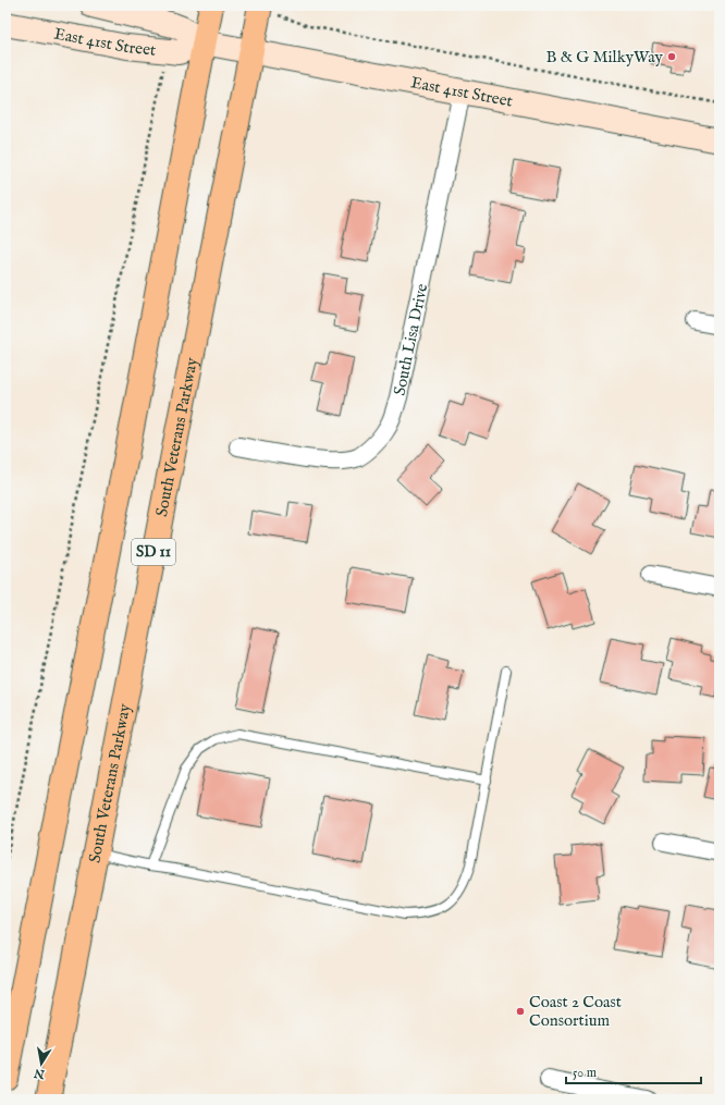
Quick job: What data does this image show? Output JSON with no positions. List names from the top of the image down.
{
  "streets": {
    "highway": ["South Veterans Parkway", "SD 11"],
    "main road": ["East 41st Street"],
    "street": ["South Lisa Drive"]
  },
  "crossings": [
    ["East 41st Street", "South Lisa Drive"],
    ["East 41st Street", "South Veterans Parkway"],
    ["East 41st Street", "SD 11"]
  ],
  "places": ["B & G MilkyWay", "Coast 2 Coast Consortium"],
  "scale_bar": "50 m",
  "north": "bottom"
}
